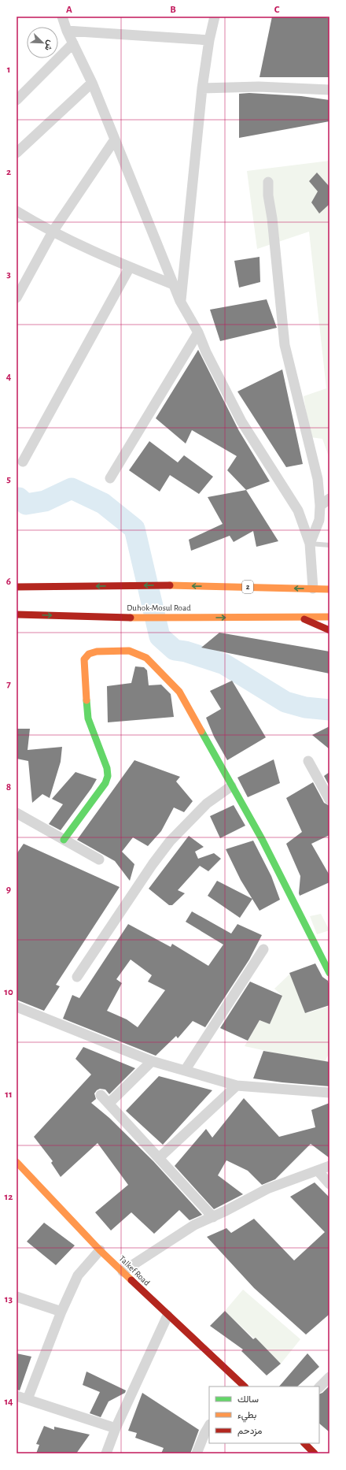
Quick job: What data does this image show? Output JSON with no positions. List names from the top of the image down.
{
  "streets": {
    "main road": ["2", "Duhok-Mosul Road", "Talkef Road"]
  },
  "legend": ["سالك", "بطيء", "مزدحم"],
  "north": "bottom right",
  "grid": {
    "columns": ["A", "B", "C"],
    "rows": [
      "1",
      "2",
      "3",
      "4",
      "5",
      "6",
      "7",
      "8",
      "9",
      "10",
      "11",
      "12",
      "13",
      "14"
    ]
  }
}
